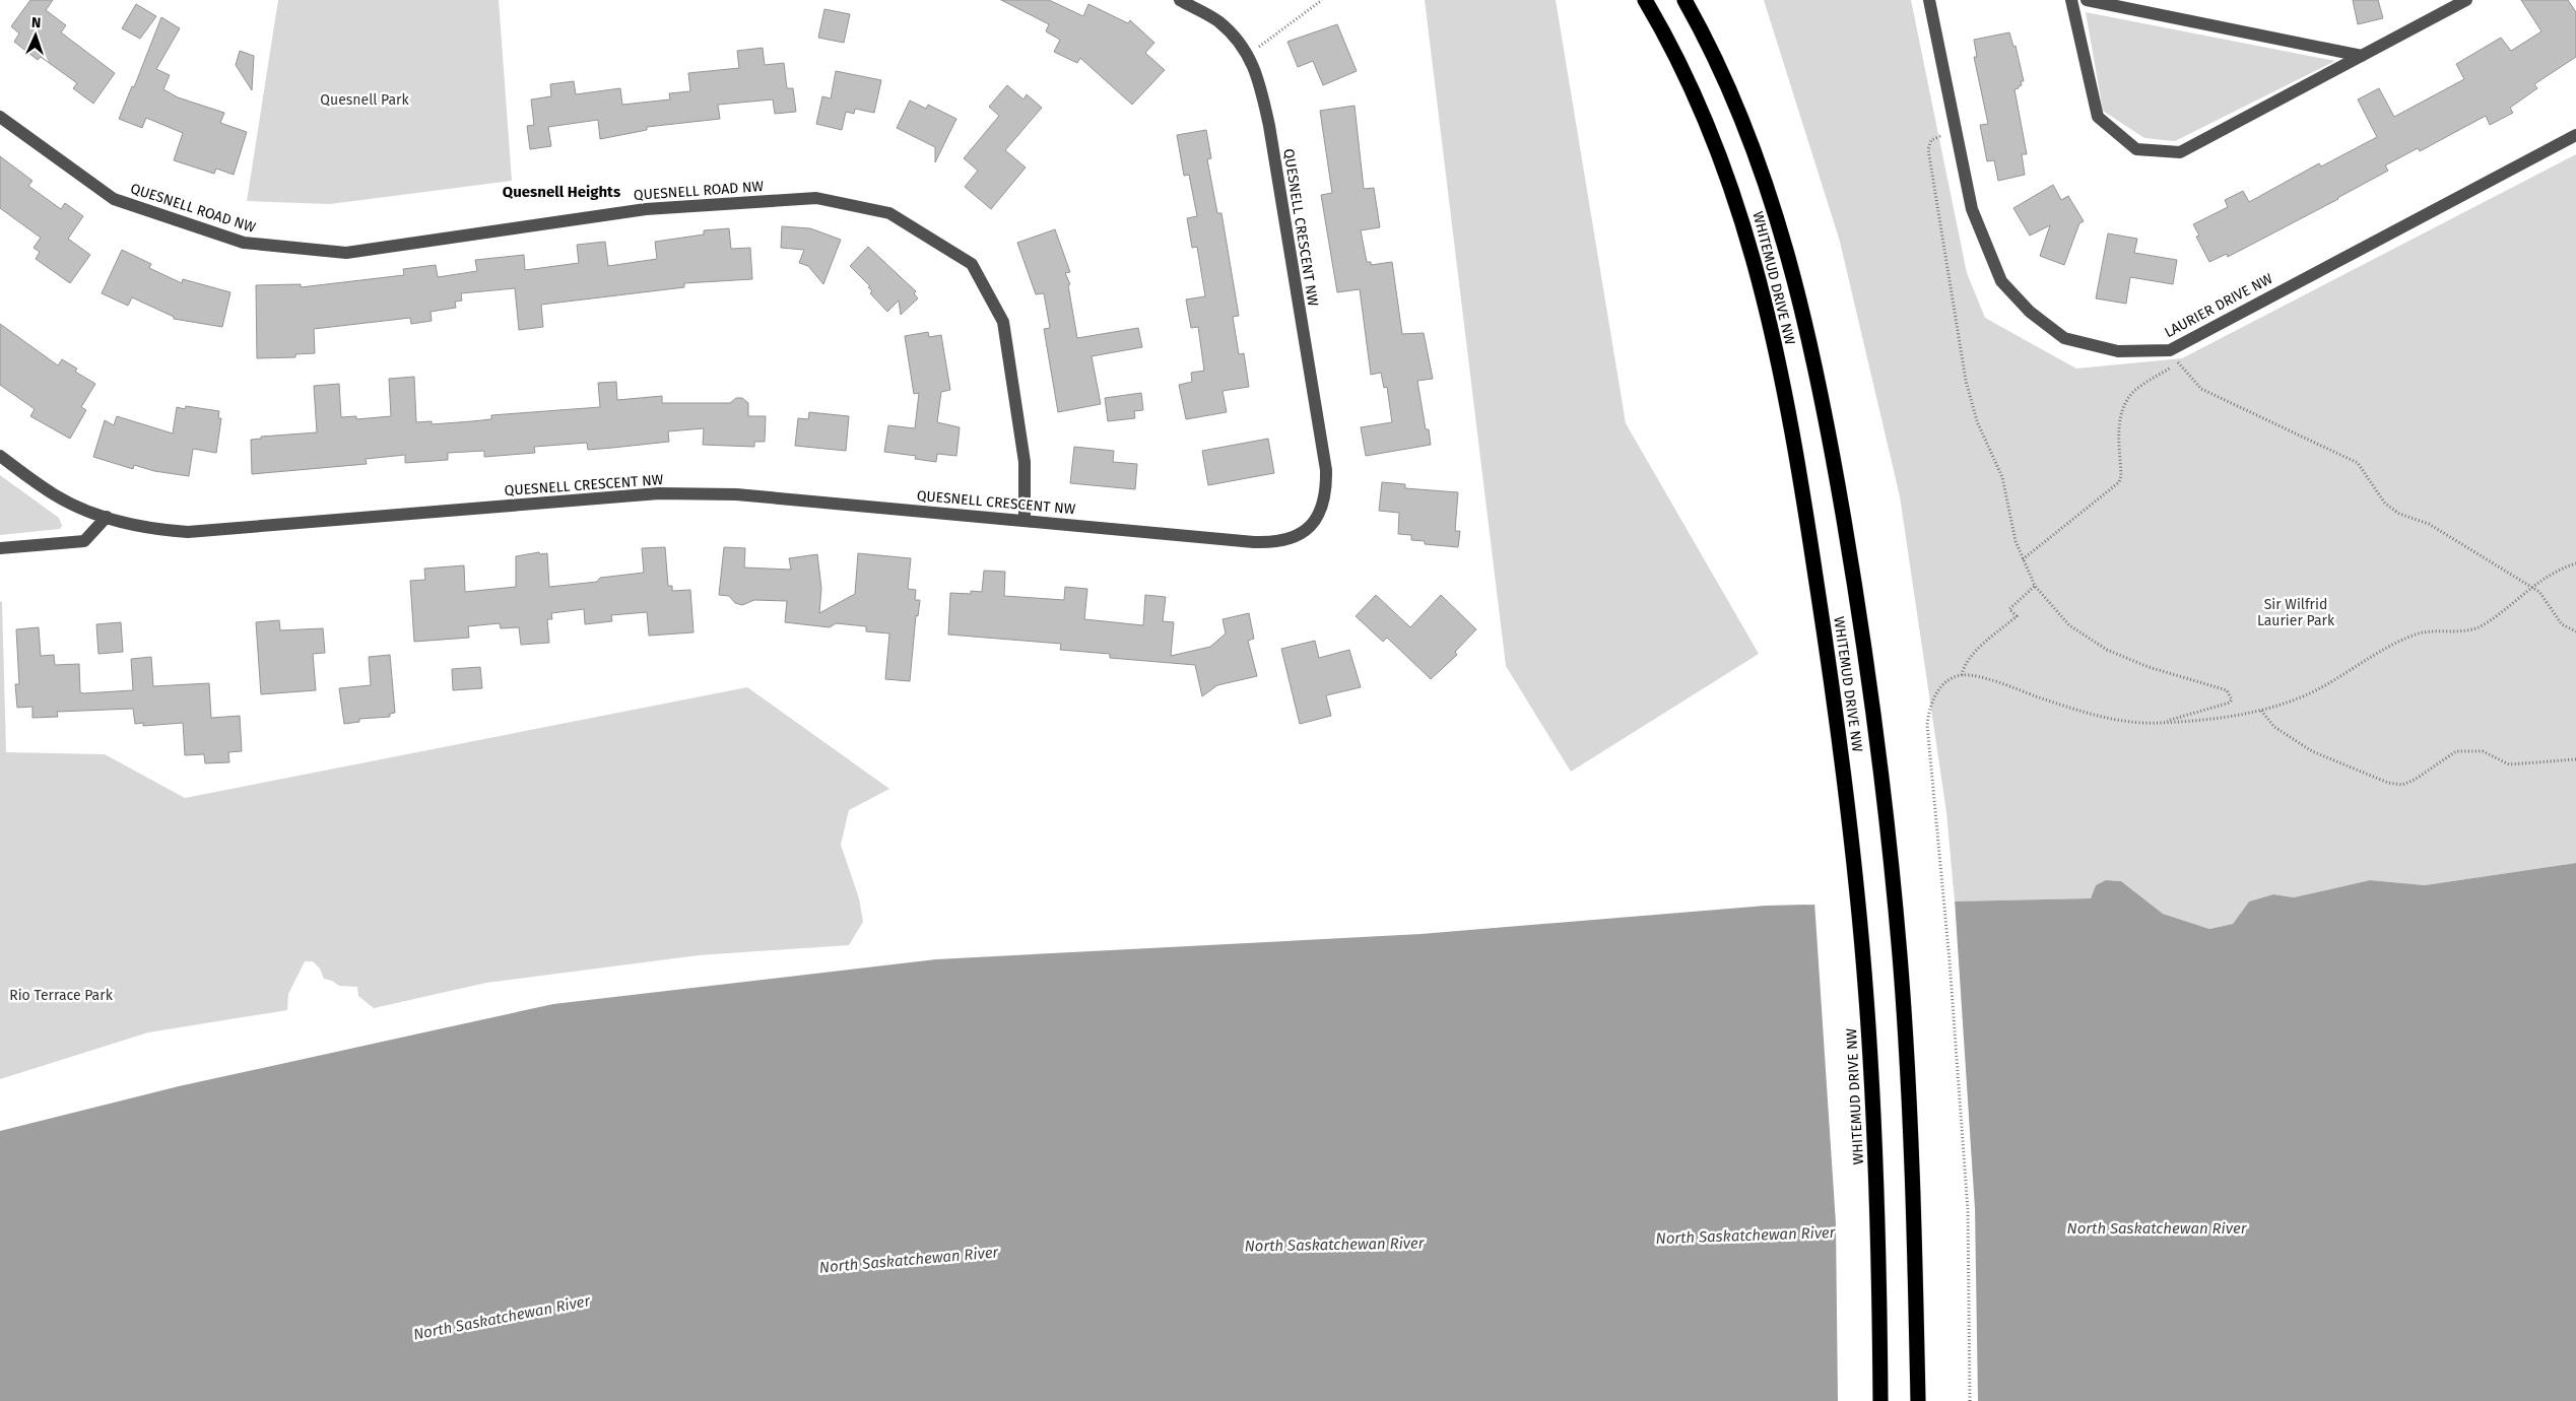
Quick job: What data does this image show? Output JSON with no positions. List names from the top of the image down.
{
  "streets": {
    "highway": ["WHITEMUD DRIVE NW"],
    "street": ["QUESNELL ROAD NW", "QUESNELL CRESCENT NW", "LAURIER DRIVE NW"]
  },
  "crossings": [
    ["QUESNELL ROAD NW", "QUESNELL CRESCENT NW"]
  ],
  "districts": ["Quesnell Heights"],
  "water": ["North Saskatchewan River"],
  "parks": ["Quesnell Park", "Sir Wilfrid Laurier Park", "Rio Terrace Park"],
  "north": "top"
}
